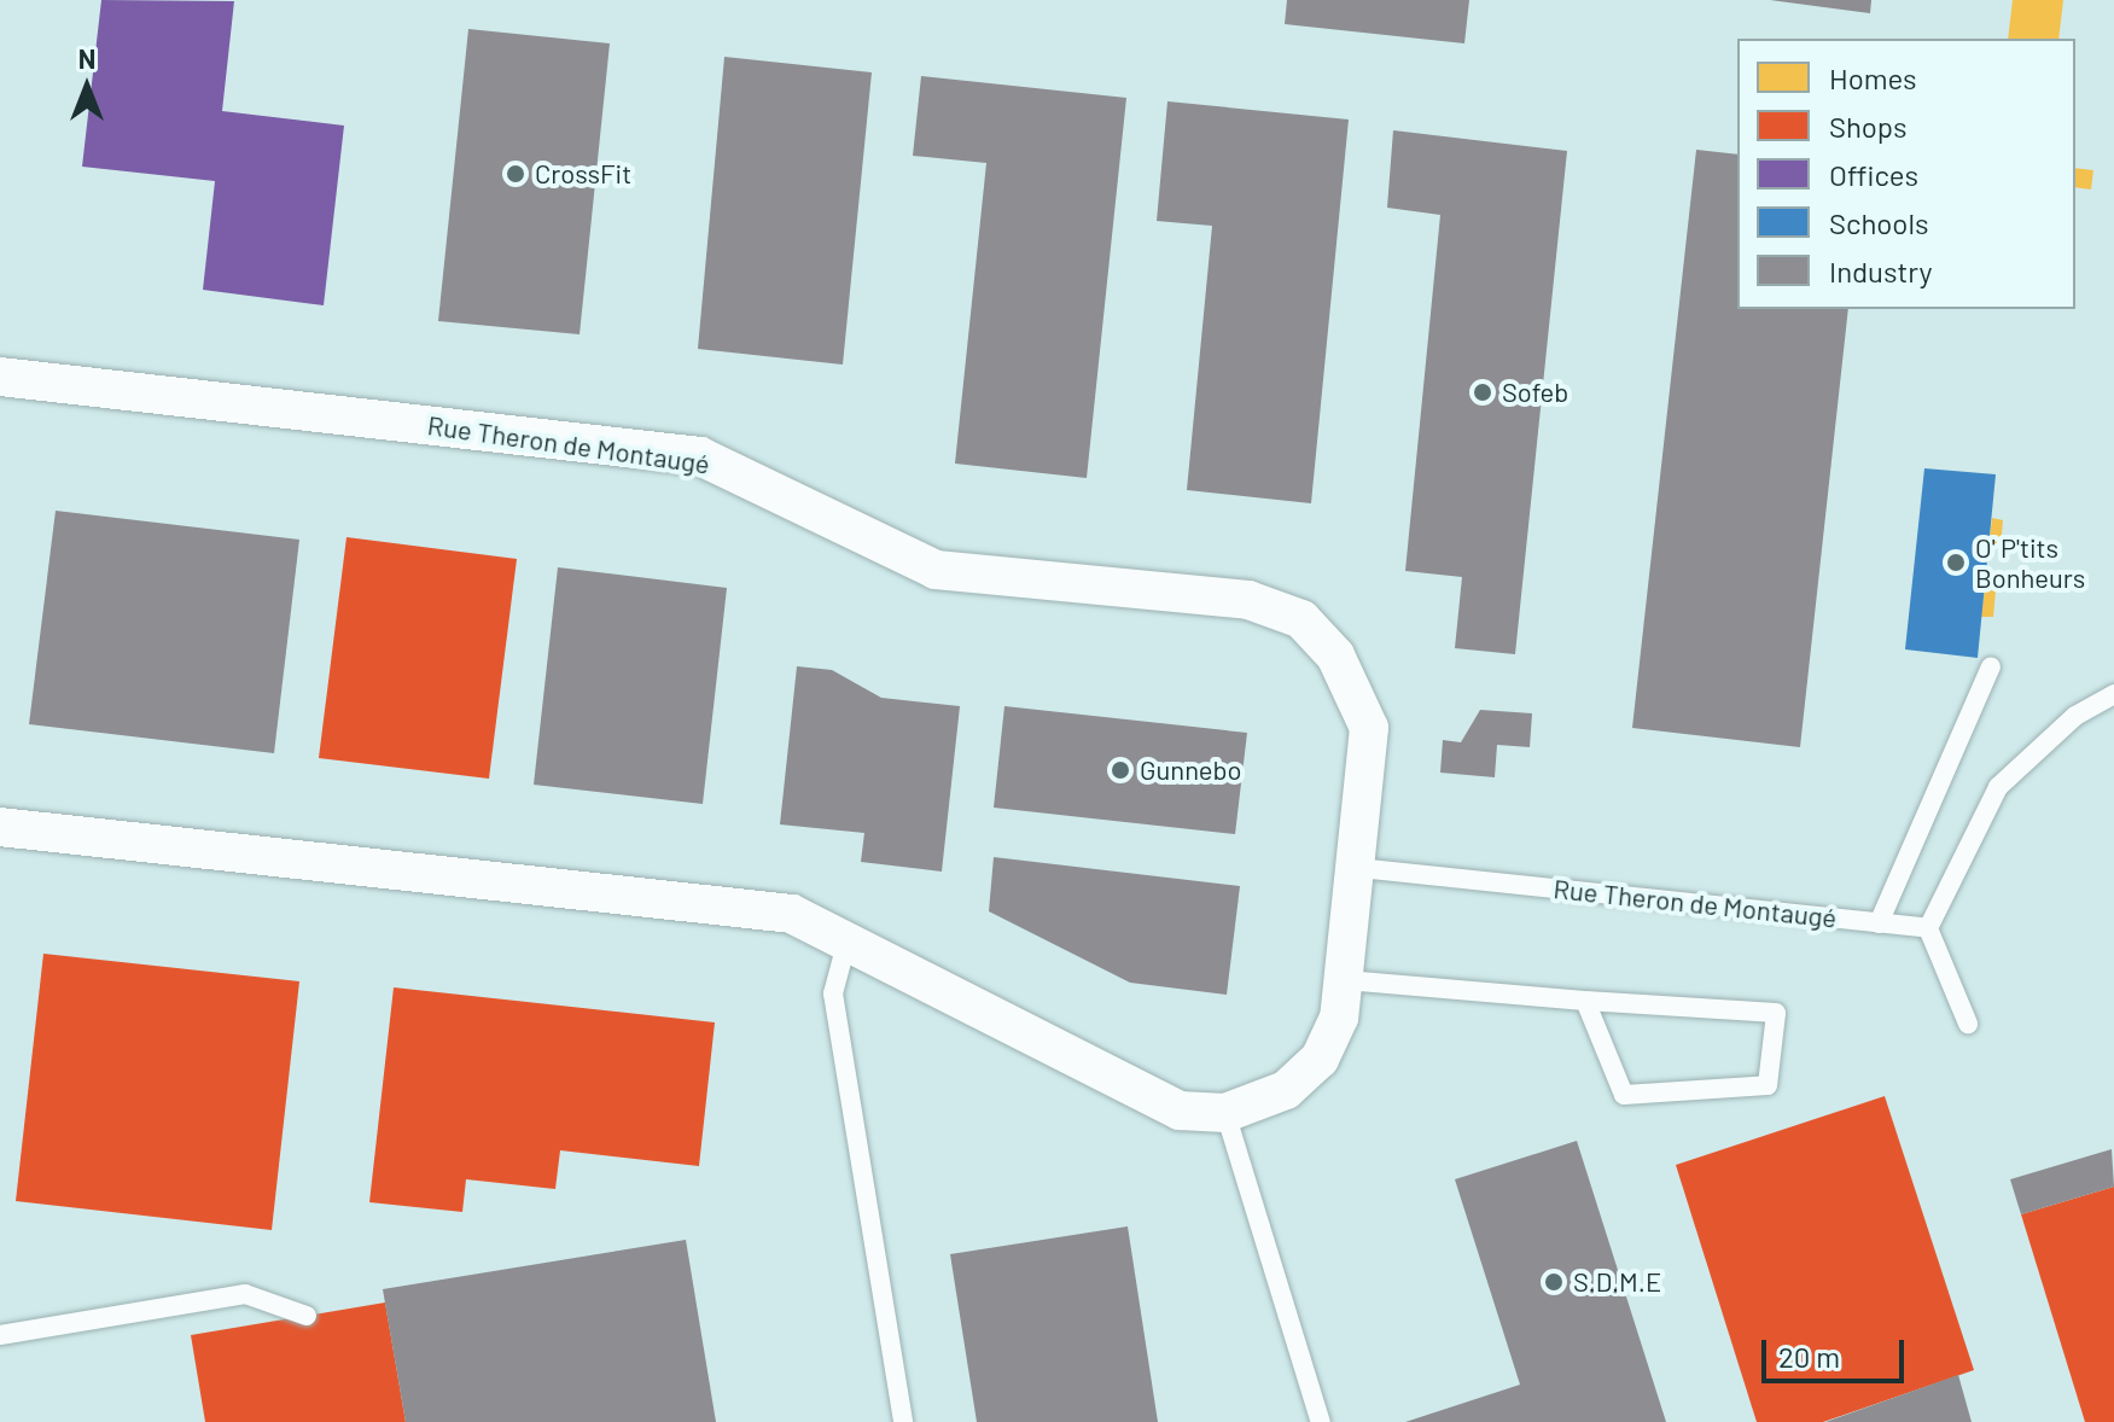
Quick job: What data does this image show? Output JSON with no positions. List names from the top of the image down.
{
  "streets": {
    "street": ["Rue Theron de Montaugé"]
  },
  "places": [
    "CrossFit",
    "Sofeb",
    "O' P'tits Bonheurs",
    "Gunnebo",
    "S.D.M.E"
  ],
  "legend": [
    "Homes",
    "Shops",
    "Offices",
    "Schools",
    "Industry"
  ],
  "scale_bar": "20 m",
  "north": "top"
}
